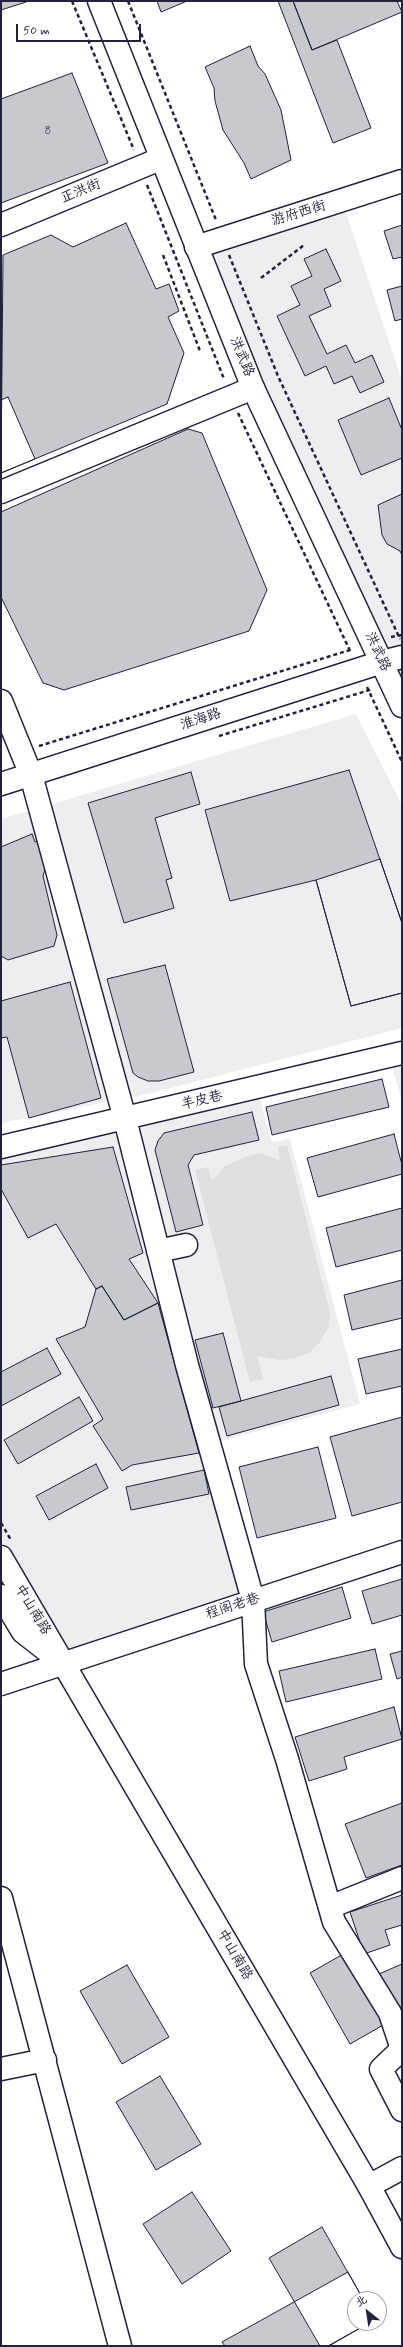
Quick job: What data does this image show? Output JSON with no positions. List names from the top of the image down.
{
  "streets": {
    "street": [
      "正洪街",
      "游府西街",
      "洪武路",
      "淮海路",
      "羊皮巷",
      "程阁老巷",
      "中山南路"
    ]
  },
  "crossings": [
    ["正洪街", "洪武路"],
    ["游府西街", "洪武路"],
    ["洪武路", "淮海路"],
    ["程阁老巷", "中山南路"]
  ],
  "house_numbers": ["8"],
  "scale_bar": "50 m",
  "north": "top left"
}
